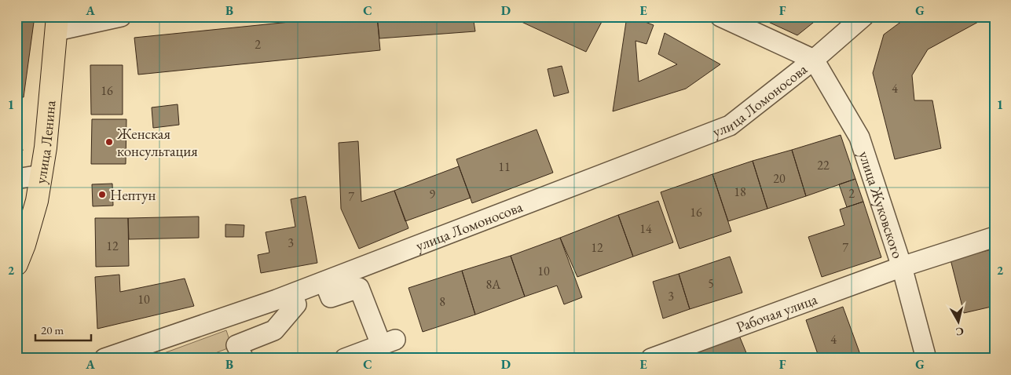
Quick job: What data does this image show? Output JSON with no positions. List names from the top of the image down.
{
  "streets": {
    "main road": ["улица Ленина"],
    "street": ["улица Ломоносова", "улица Жуковского", "Рабочая улица"]
  },
  "crossings": [
    ["улица Ломоносова", "улица Жуковского"],
    ["улица Жуковского", "Рабочая улица"]
  ],
  "places": ["Женская консультация", "Нептун"],
  "house_numbers": [
    "2",
    "4",
    "16",
    "22",
    "11",
    "20",
    "18",
    "2",
    "9",
    "7",
    "16",
    "14",
    "3",
    "12",
    "12",
    "7",
    "10",
    "5",
    "8А",
    "3",
    "10",
    "8",
    "4"
  ],
  "scale_bar": "20 m",
  "north": "bottom",
  "grid": {
    "columns": [
      "A",
      "B",
      "C",
      "D",
      "E",
      "F",
      "G"
    ],
    "rows": ["1", "2"]
  }
}
